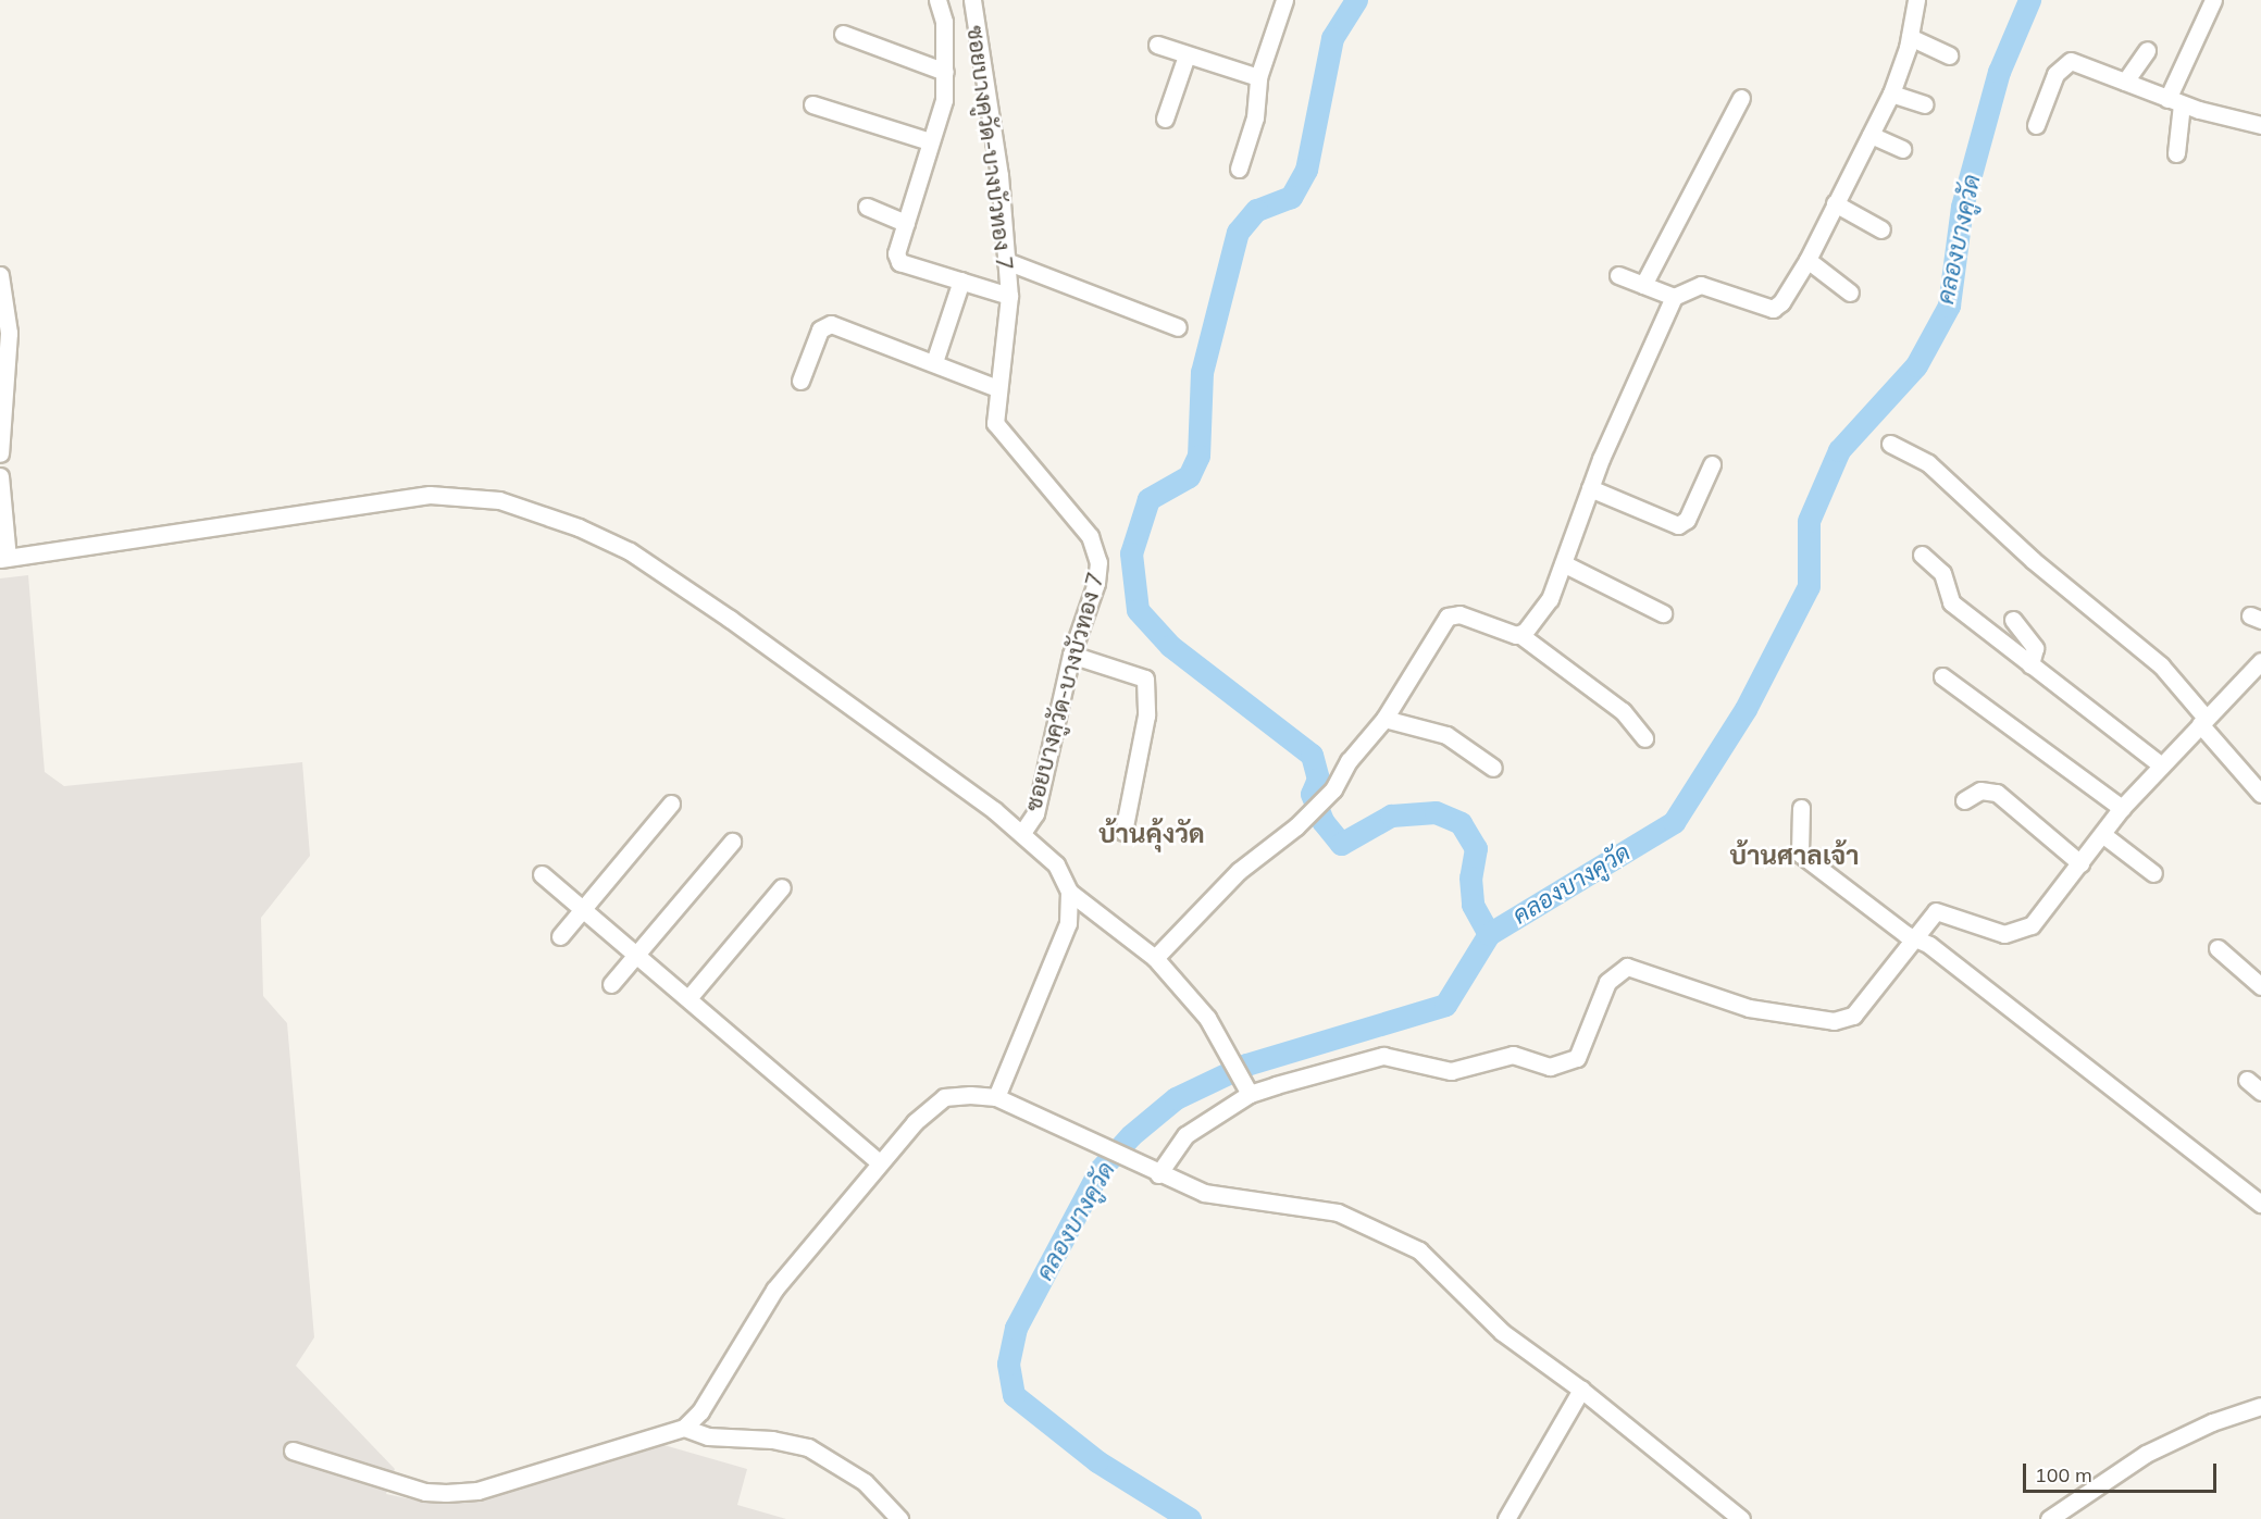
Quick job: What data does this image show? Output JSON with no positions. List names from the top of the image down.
{
  "streets": {
    "street": ["ซอยบางคูวัด-บางบัวทอง 7"]
  },
  "districts": ["บ้านคุ้งวัด", "บ้านศาลเจ้า"],
  "water": ["คลองบางคูวัด"],
  "scale_bar": "100 m"
}
